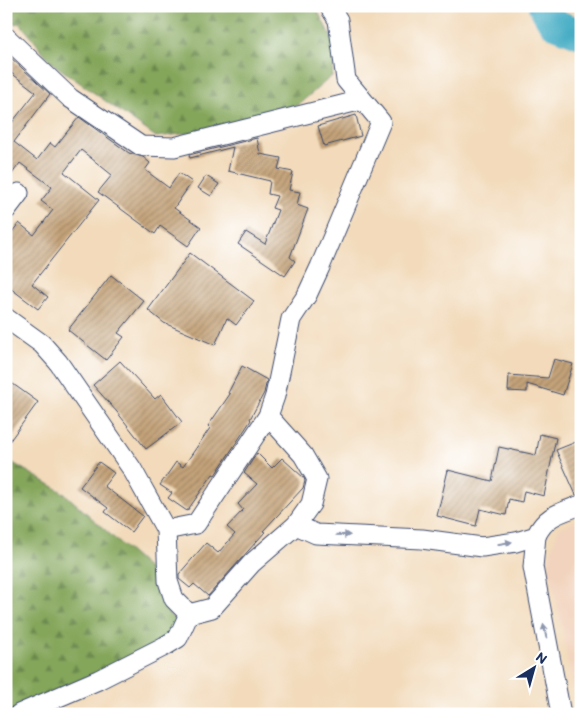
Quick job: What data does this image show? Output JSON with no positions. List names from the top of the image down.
{
  "north": "top right"
}
